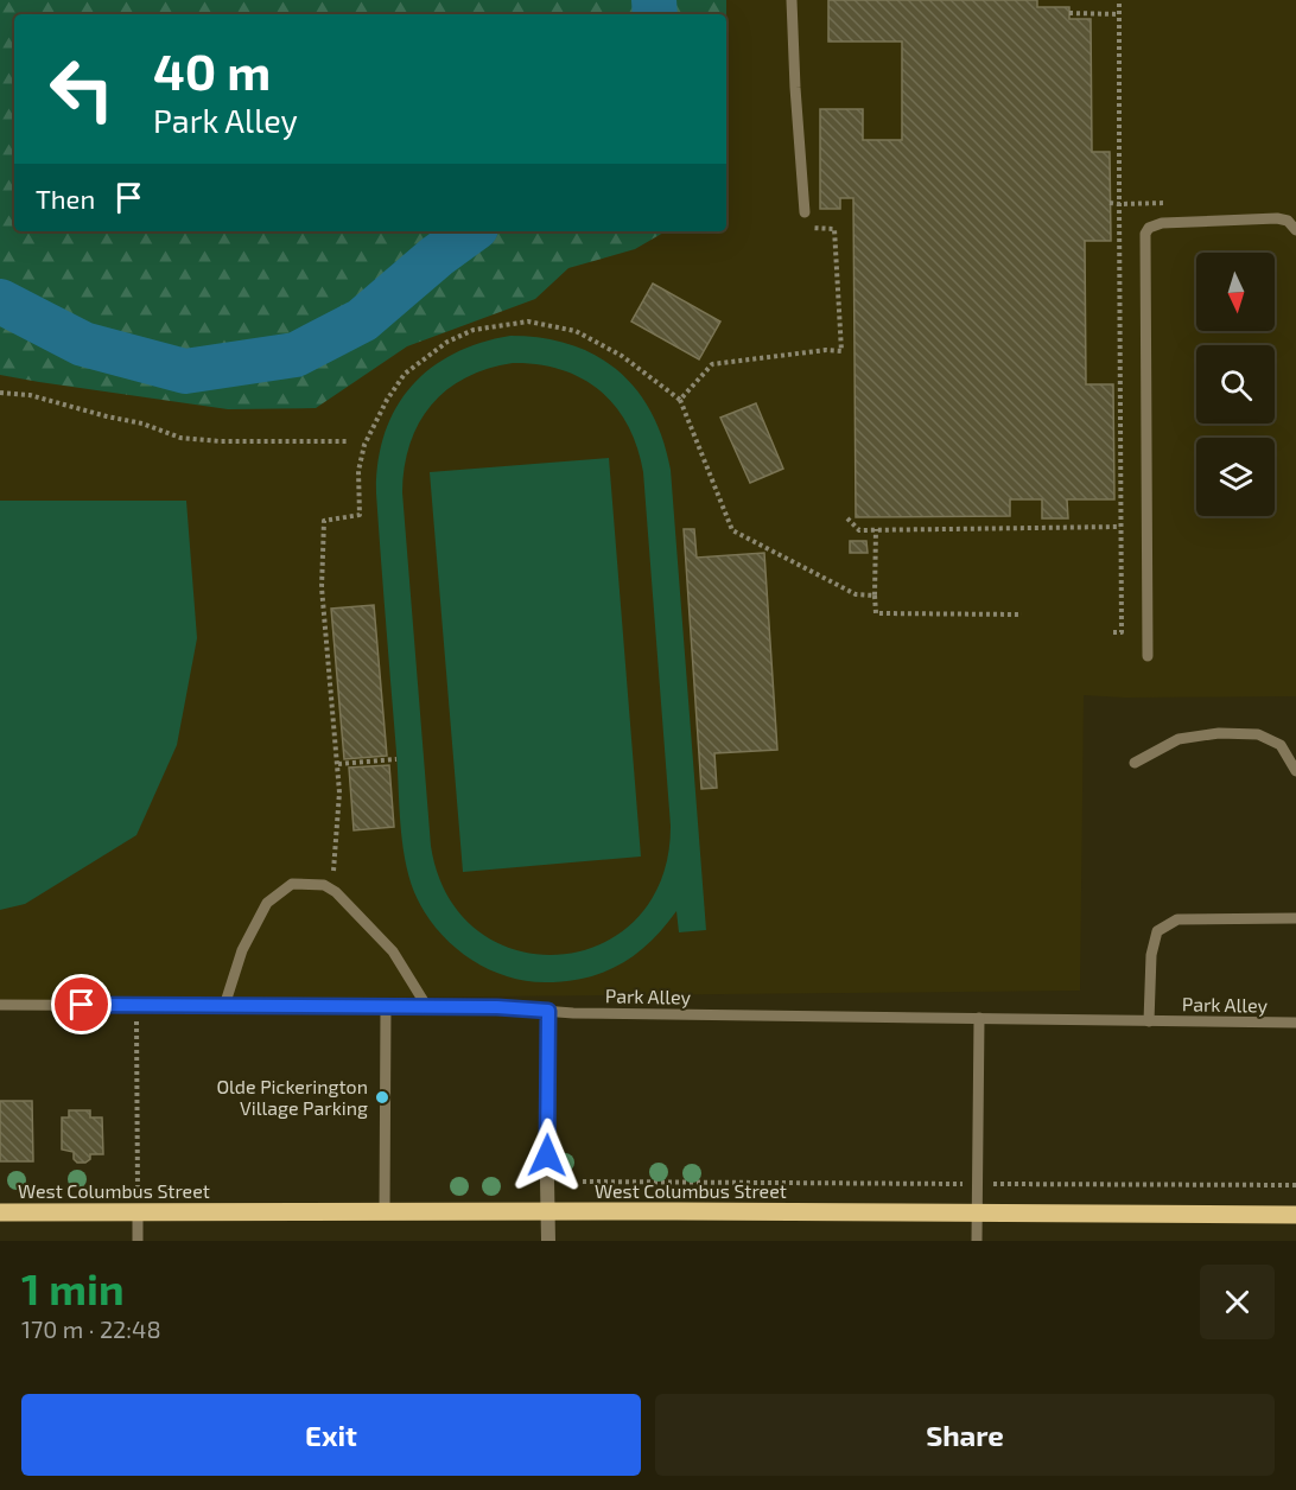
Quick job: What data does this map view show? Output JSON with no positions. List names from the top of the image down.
{
  "streets": {
    "main road": ["West Columbus Street"],
    "lane": ["Park Alley"]
  },
  "places": ["Olde Pickerington Village Parking"],
  "north": "bottom",
  "page": {
    "turn": ["40 m", "Park Alley"],
    "then": "Then",
    "heading": ["1 min", "170 m · 22:48"],
    "buttons": ["Exit", "Share"]
  }
}
